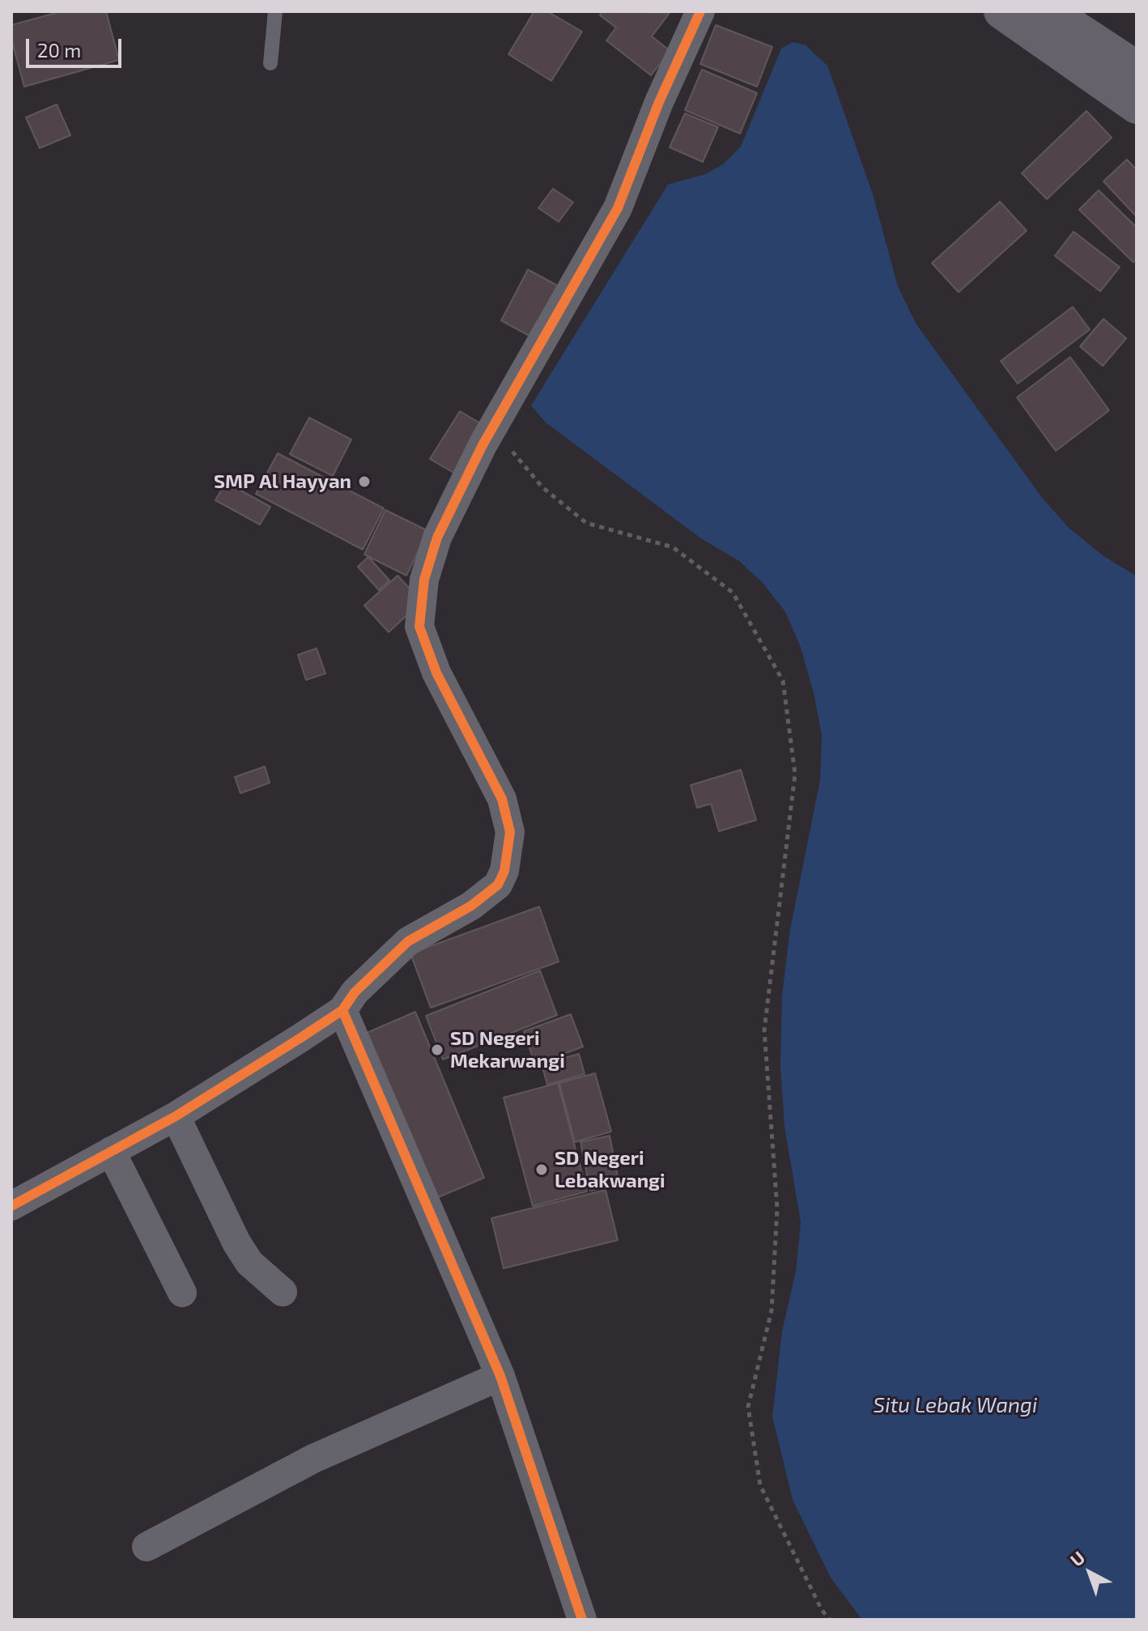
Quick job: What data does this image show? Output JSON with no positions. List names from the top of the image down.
{
  "water": ["Situ Lebak Wangi"],
  "places": ["SMP Al Hayyan", "SD Negeri Mekarwangi", "SD Negeri Lebakwangi"],
  "scale_bar": "20 m",
  "north": "top left"
}
